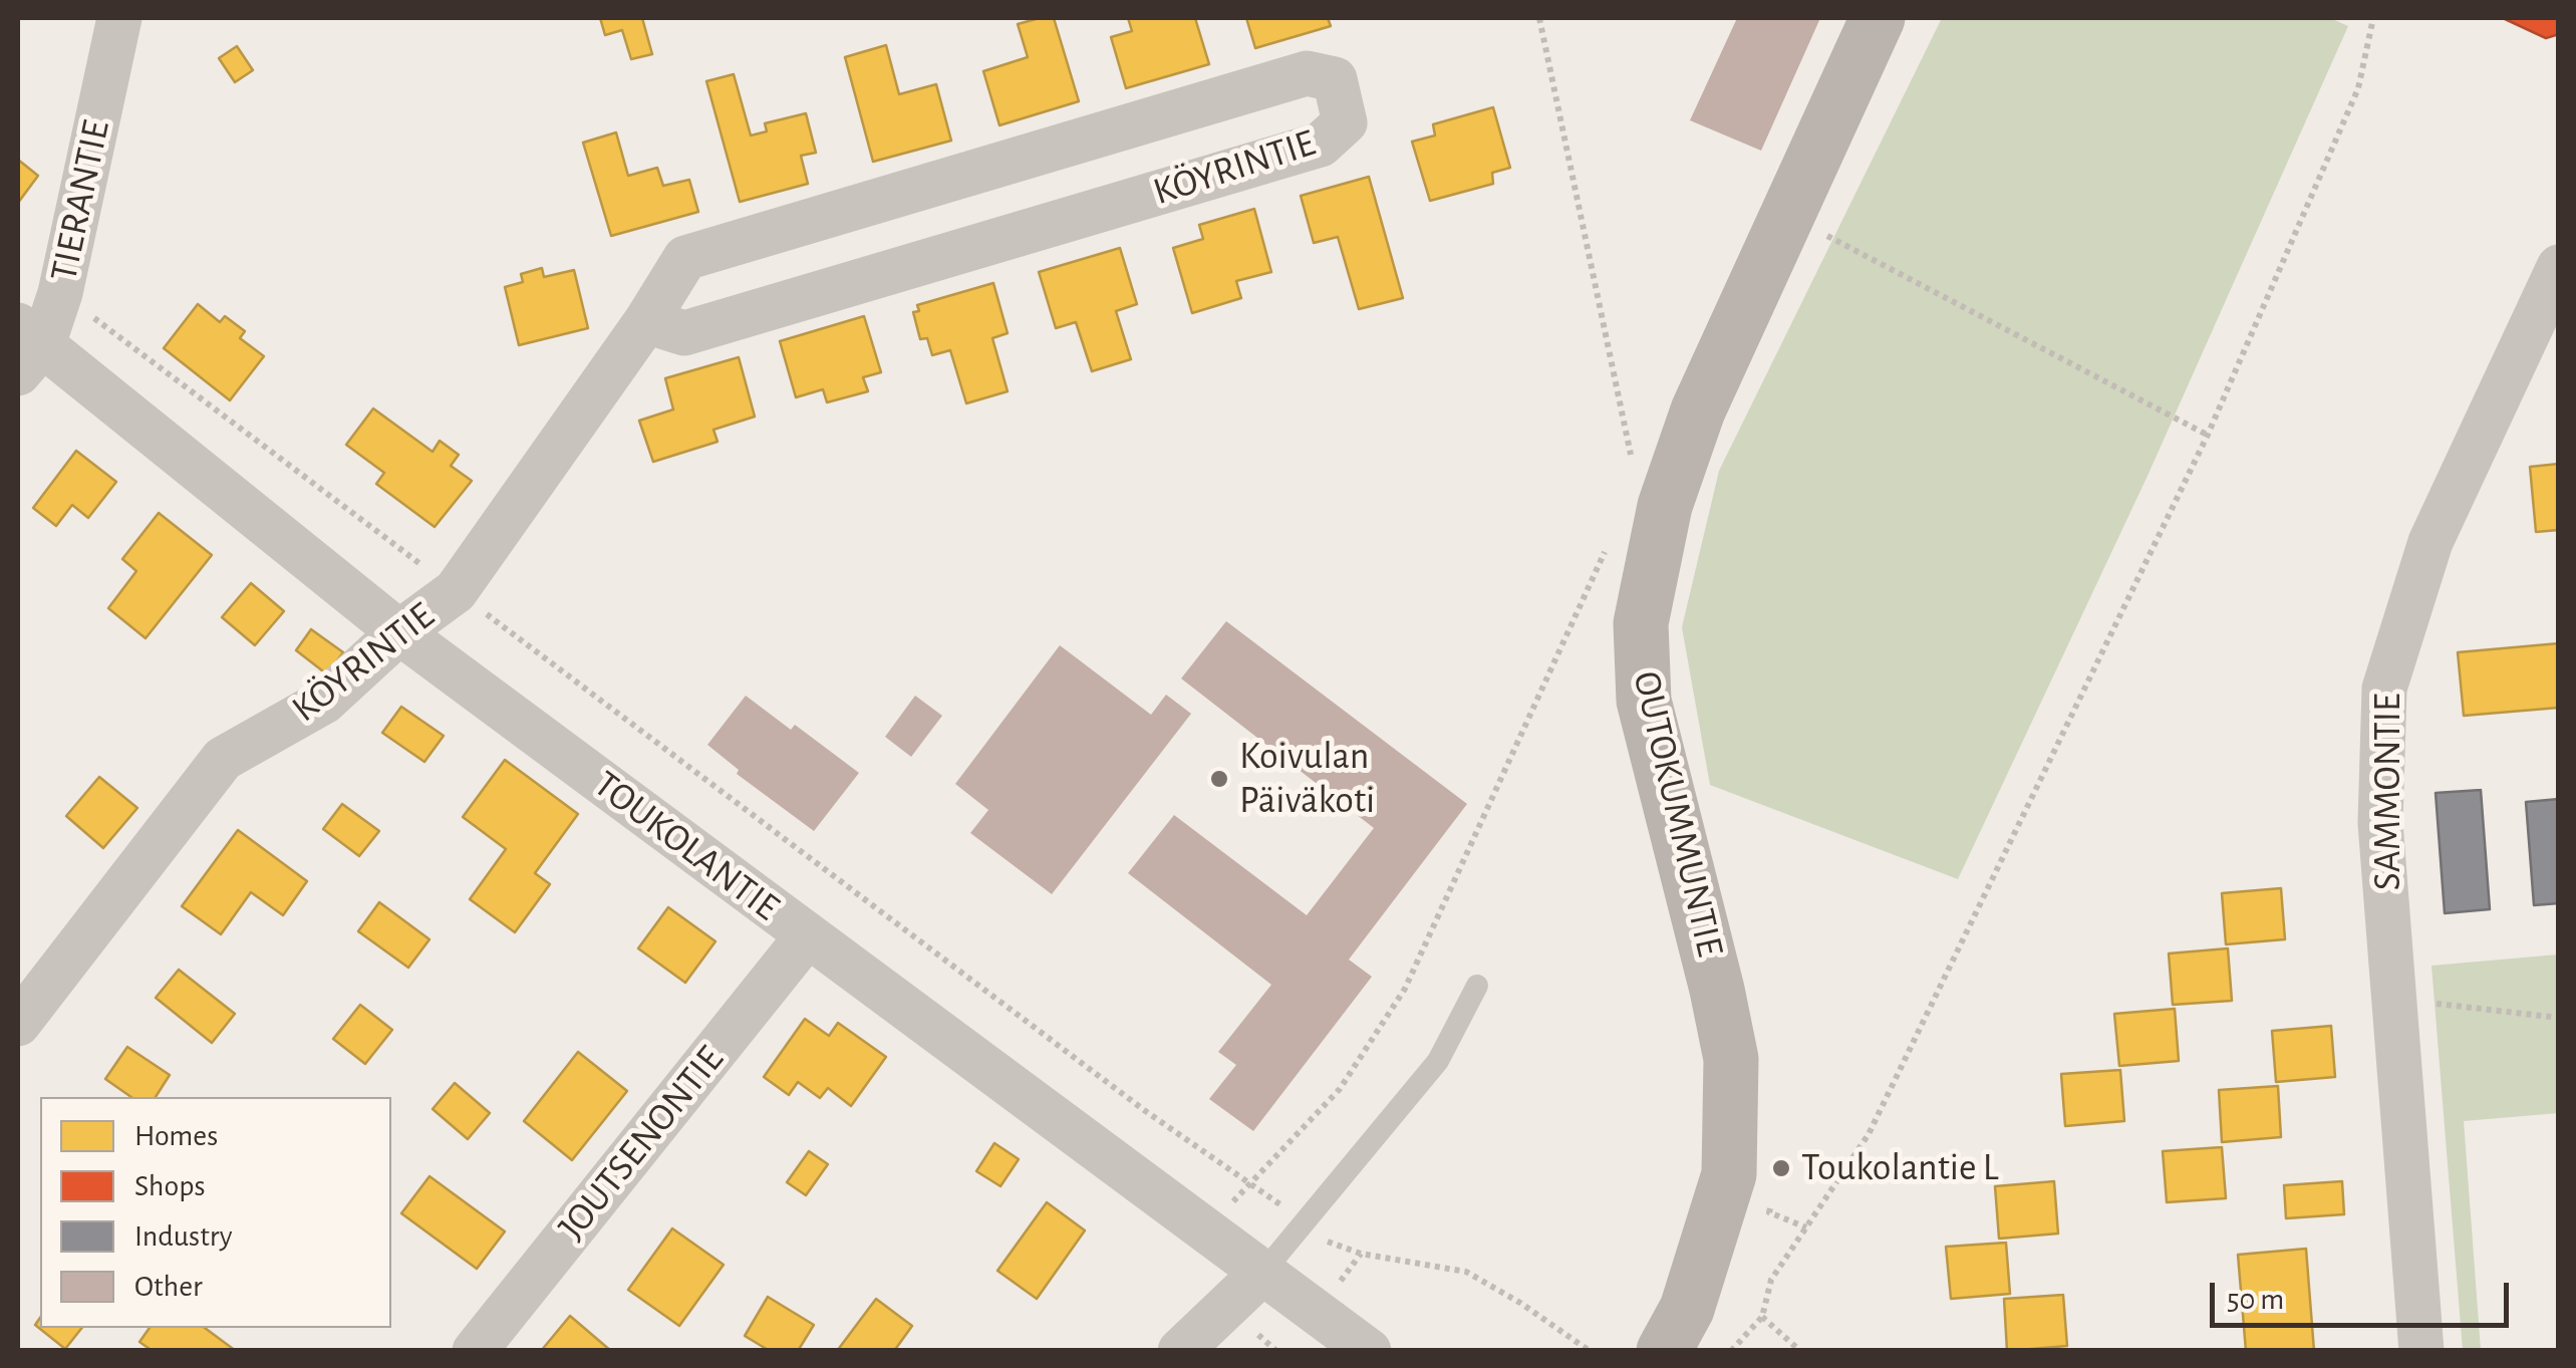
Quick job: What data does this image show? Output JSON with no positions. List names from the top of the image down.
{
  "streets": {
    "main road": ["OUTOKUMMUNTIE"],
    "street": [
      "KÖYRINTIE",
      "TIERANTIE",
      "SAMMONTIE",
      "TOUKOLANTIE",
      "JOUTSENONTIE"
    ]
  },
  "crossings": [
    ["KÖYRINTIE", "TOUKOLANTIE"],
    ["TIERANTIE", "TOUKOLANTIE"],
    ["TOUKOLANTIE", "JOUTSENONTIE"]
  ],
  "places": ["Koivulan Päiväkoti", "Toukolantie L"],
  "legend": [
    "Homes",
    "Shops",
    "Industry",
    "Other"
  ],
  "scale_bar": "50 m"
}
